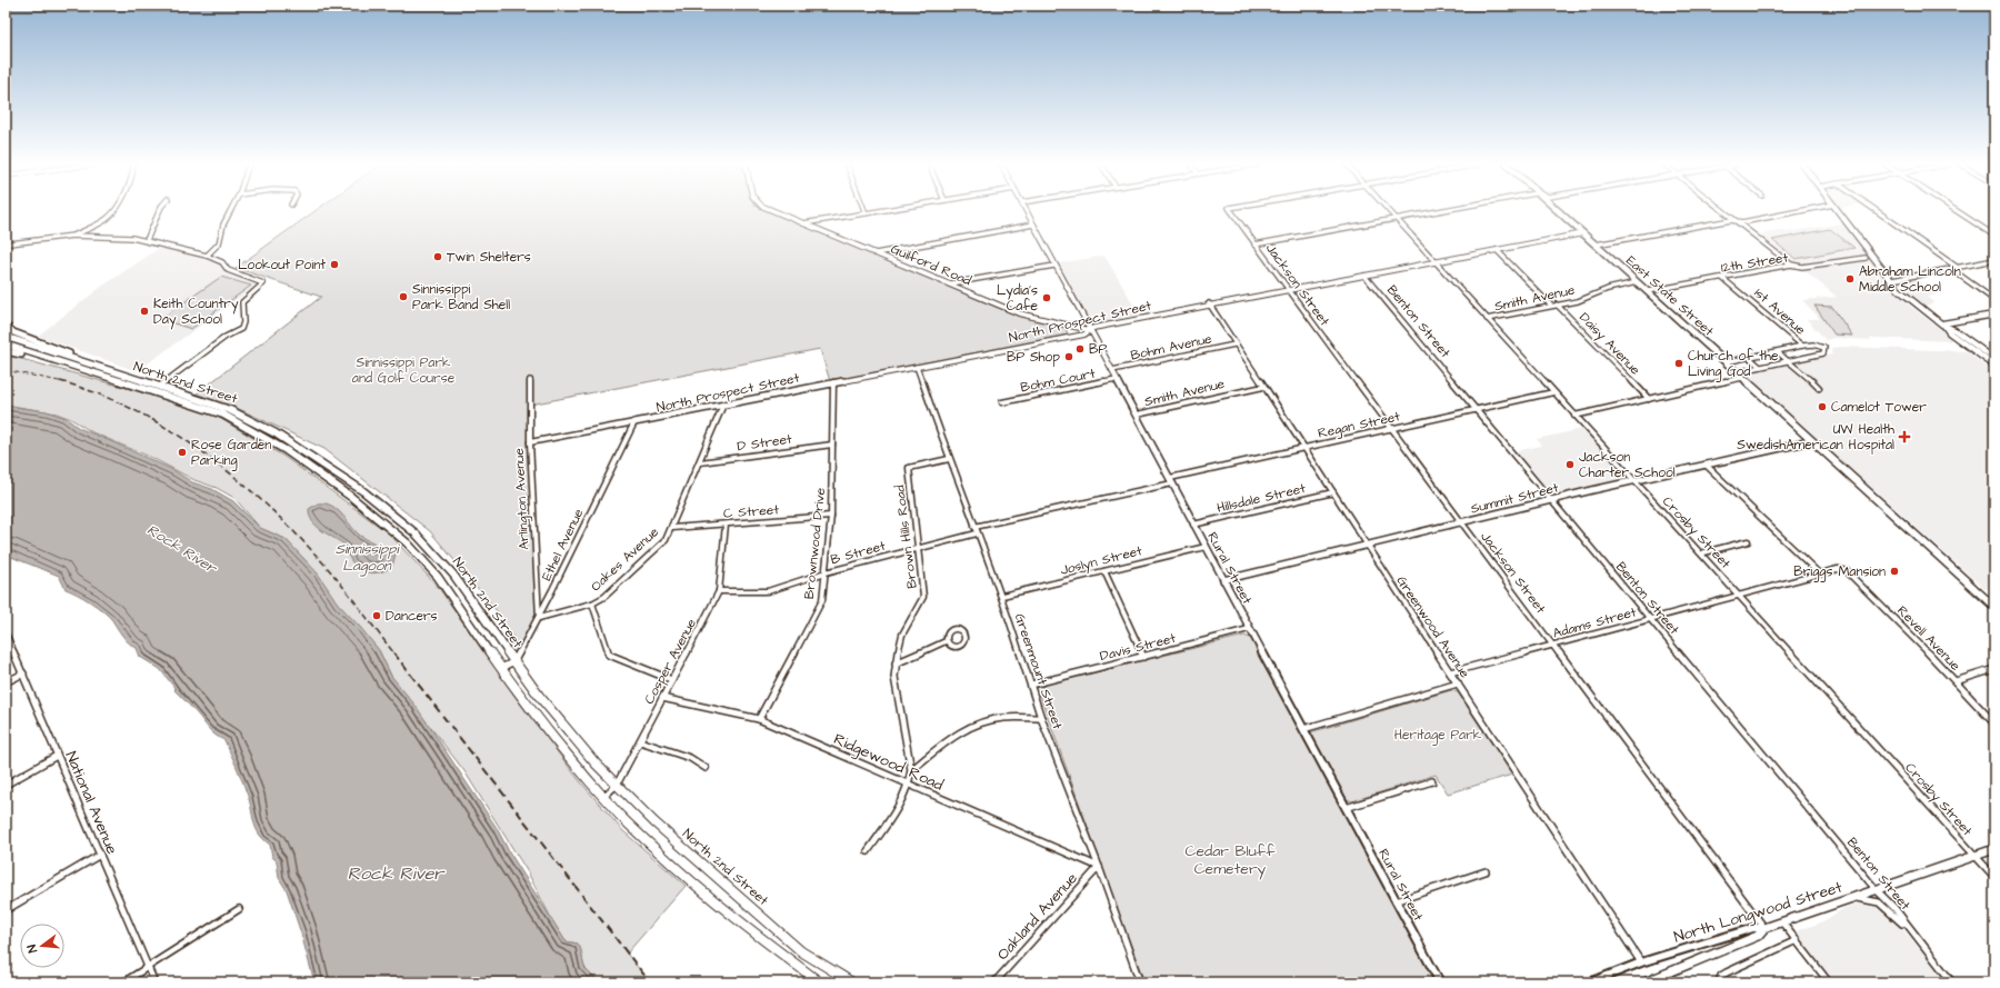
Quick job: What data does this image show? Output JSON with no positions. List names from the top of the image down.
{
  "streets": {
    "main road": ["East State Street", "North 2nd Street", "North Longwood Street"],
    "street": [
      "12th Street",
      "Guilford Road",
      "Jackson Street",
      "Smith Avenue",
      "1st Avenue",
      "North Prospect Street",
      "Benton Street",
      "Daisy Avenue",
      "Bohm Avenue",
      "Bohm Court",
      "Regan Street",
      "D Street",
      "Hillsdale Street",
      "Summit Street",
      "Arlington Avenue",
      "C Street",
      "Crosby Street",
      "Brown Hills Road",
      "Brownwood Drive",
      "Ethel Avenue",
      "B Street",
      "Oakes Avenue",
      "Joslyn Street",
      "Rural Street",
      "Adams Street",
      "Greenwood Avenue",
      "Revell Avenue",
      "Davis Street",
      "Cosper Avenue",
      "Greenmount Street",
      "Ridgewood Road",
      "National Avenue",
      "Oakland Avenue"
    ]
  },
  "crossings": [
    ["12th Street", "East State Street"],
    ["12th Street", "1st Avenue"],
    ["Guilford Road", "North Prospect Street"],
    ["Guilford Road", "Rural Street"],
    ["Jackson Street", "North Prospect Street"],
    ["Jackson Street", "Regan Street"],
    ["Jackson Street", "Summit Street"],
    ["Jackson Street", "Adams Street"],
    ["Jackson Street", "North Longwood Street"],
    ["East State Street", "Smith Avenue"],
    ["East State Street", "North Prospect Street"],
    ["East State Street", "Summit Street"],
    ["Smith Avenue", "Daisy Avenue"],
    ["Smith Avenue", "Crosby Street"],
    ["Smith Avenue", "Rural Street"],
    ["Smith Avenue", "Greenwood Avenue"],
    ["North Prospect Street", "Benton Street"],
    ["North Prospect Street", "Daisy Avenue"],
    ["North Prospect Street", "Arlington Avenue"],
    ["North Prospect Street", "Crosby Street"],
    ["North Prospect Street", "Brownwood Drive"],
    ["North Prospect Street", "Ethel Avenue"],
    ["North Prospect Street", "Oakes Avenue"],
    ["North Prospect Street", "Rural Street"],
    ["North Prospect Street", "Greenwood Avenue"],
    ["North Prospect Street", "Greenmount Street"],
    ["Benton Street", "Regan Street"],
    ["Benton Street", "Summit Street"],
    ["Benton Street", "Adams Street"],
    ["Benton Street", "North Longwood Street"],
    ["Bohm Avenue", "Rural Street"],
    ["Bohm Avenue", "Greenwood Avenue"],
    ["Bohm Court", "Rural Street"],
    ["North 2nd Street", "Ethel Avenue"],
    ["North 2nd Street", "Cosper Avenue"],
    ["Regan Street", "Crosby Street"],
    ["Regan Street", "Rural Street"],
    ["Regan Street", "Greenwood Avenue"],
    ["Regan Street", "Greenmount Street"],
    ["D Street", "Brownwood Drive"],
    ["D Street", "Oakes Avenue"],
    ["Hillsdale Street", "Rural Street"],
    ["Hillsdale Street", "Greenwood Avenue"],
    ["Summit Street", "Crosby Street"],
    ["Summit Street", "Rural Street"],
    ["Summit Street", "Greenwood Avenue"],
    ["Arlington Avenue", "Ethel Avenue"],
    ["Arlington Avenue", "Oakes Avenue"],
    ["C Street", "Brownwood Drive"],
    ["C Street", "Oakes Avenue"],
    ["C Street", "Cosper Avenue"],
    ["Crosby Street", "Adams Street"],
    ["Crosby Street", "North Longwood Street"],
    ["Brown Hills Road", "B Street"],
    ["Brown Hills Road", "Greenmount Street"],
    ["Brown Hills Road", "Ridgewood Road"],
    ["Brownwood Drive", "B Street"],
    ["Brownwood Drive", "Ridgewood Road"],
    ["Ethel Avenue", "Oakes Avenue"],
    ["B Street", "Cosper Avenue"],
    ["B Street", "Greenmount Street"],
    ["Joslyn Street", "Rural Street"],
    ["Joslyn Street", "Greenmount Street"],
    ["Rural Street", "Davis Street"],
    ["Adams Street", "Greenwood Avenue"],
    ["Adams Street", "Revell Avenue"],
    ["Greenwood Avenue", "North Longwood Street"],
    ["Davis Street", "Greenmount Street"],
    ["Cosper Avenue", "Ridgewood Road"],
    ["Greenmount Street", "Ridgewood Road"],
    ["Greenmount Street", "Oakland Avenue"],
    ["Ridgewood Road", "Oakland Avenue"]
  ],
  "water": ["Rock River", "Sinnissippi Lagoon"],
  "parks": ["Sinnissippi Park and Golf Course", "Heritage Park", "Cedar Bluff Cemetery"],
  "places": {
    "other": [
      "Twin Shelters",
      "Lookout Point",
      "Abraham Lincoln Middle School",
      "Sinnissippi Park Band Shell",
      "Lydia's Cafe",
      "Keith Country Day School",
      "BP",
      "BP Shop",
      "Church of the Living God",
      "Camelot Tower",
      "Rose Garden Parking",
      "Jackson Charter School",
      "Briggs Mansion",
      "Dancers"
    ],
    "health": ["UW Health SwedishAmerican Hospital"]
  },
  "north": "left"
}
